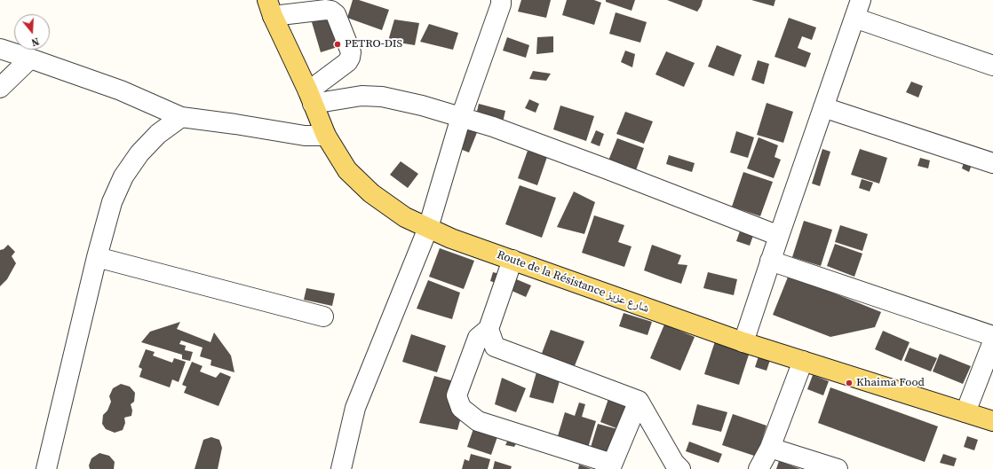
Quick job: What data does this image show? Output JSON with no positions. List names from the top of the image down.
{
  "streets": {
    "main road": ["Route de la Résistance شارع عزيز"]
  },
  "places": ["PETRO-DIS", "Khaima Food"],
  "north": "bottom"
}
